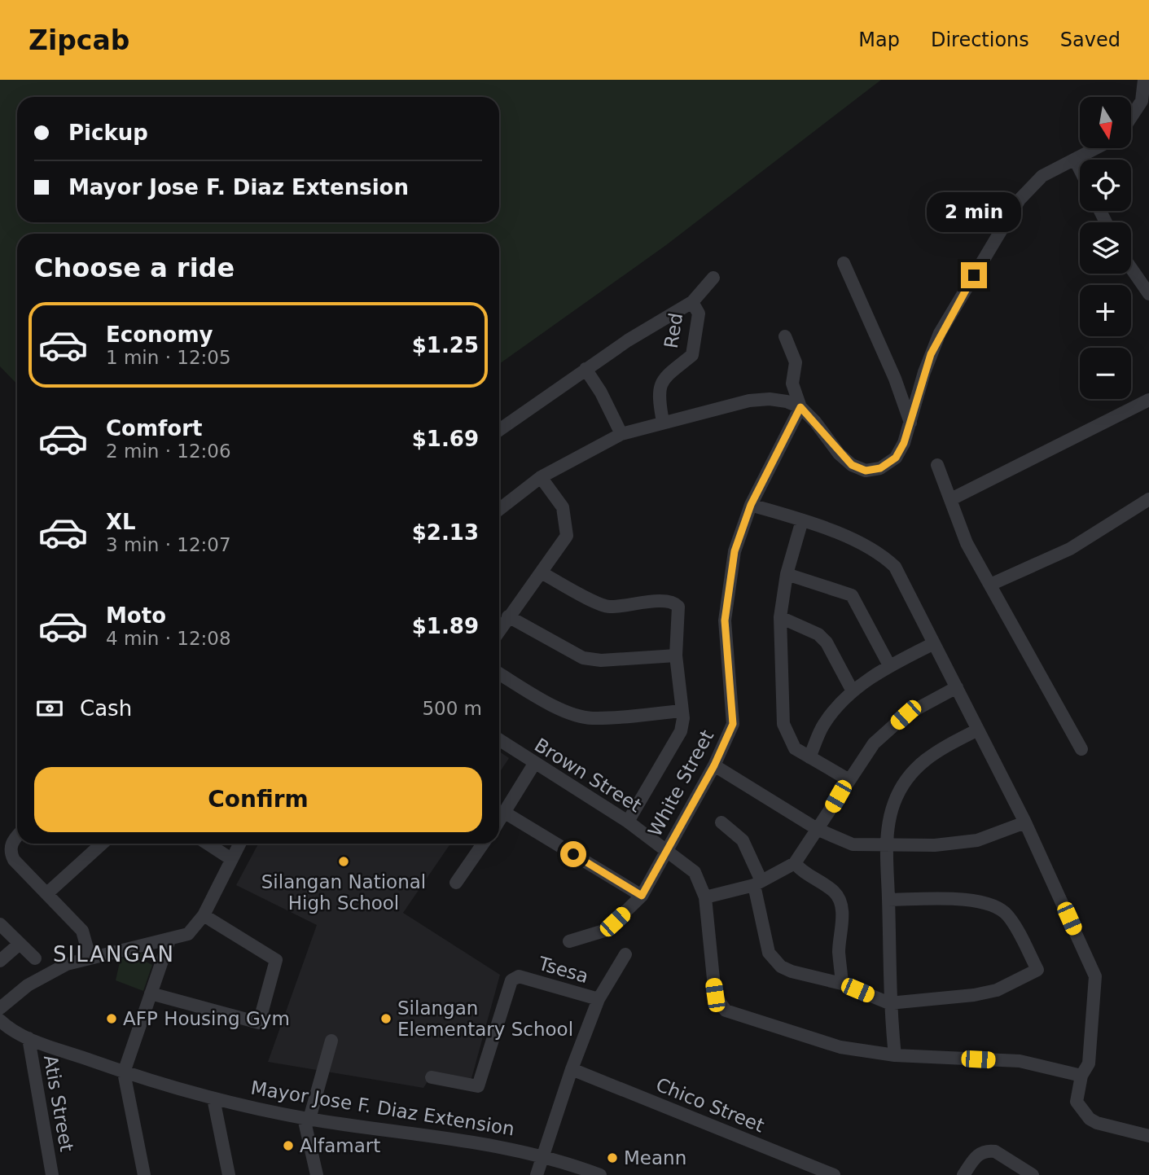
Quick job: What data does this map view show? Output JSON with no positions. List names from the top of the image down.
{
  "streets": {
    "street": [
      "Red",
      "Brown Street",
      "White Street",
      "Tsesa",
      "Atis Street",
      "Chico Street",
      "Mayor Jose F. Diaz Extension"
    ]
  },
  "crossings": [
    ["Brown Street", "White Street"],
    ["Tsesa", "Chico Street"],
    ["Tsesa", "Mayor Jose F. Diaz Extension"],
    ["Atis Street", "Mayor Jose F. Diaz Extension"]
  ],
  "districts": ["SILANGAN"],
  "places": [
    "Silangan National High School",
    "AFP Housing Gym",
    "Silangan Elementary School",
    "Alfamart",
    "Meann"
  ],
  "north": "bottom",
  "page": {
    "header": "Zipcab",
    "nav": ["Map", "Directions", "Saved"],
    "map_buttons": ["+", "−"],
    "banner": ["Pickup", "Mayor Jose F. Diaz Extension"],
    "bubble": "2 min",
    "heading": "Choose a ride",
    "list": [
      {
        "name": "Economy",
        "note": "1 min · 12:05",
        "value": "$1.25"
      },
      {
        "name": "Comfort",
        "note": "2 min · 12:06",
        "value": "$1.69"
      },
      {
        "name": "XL",
        "note": "3 min · 12:07",
        "value": "$2.13"
      },
      {
        "name": "Moto",
        "note": "4 min · 12:08",
        "value": "$1.89"
      }
    ],
    "pay": ["Cash", "500 m"],
    "buttons": "Confirm"
  }
}
